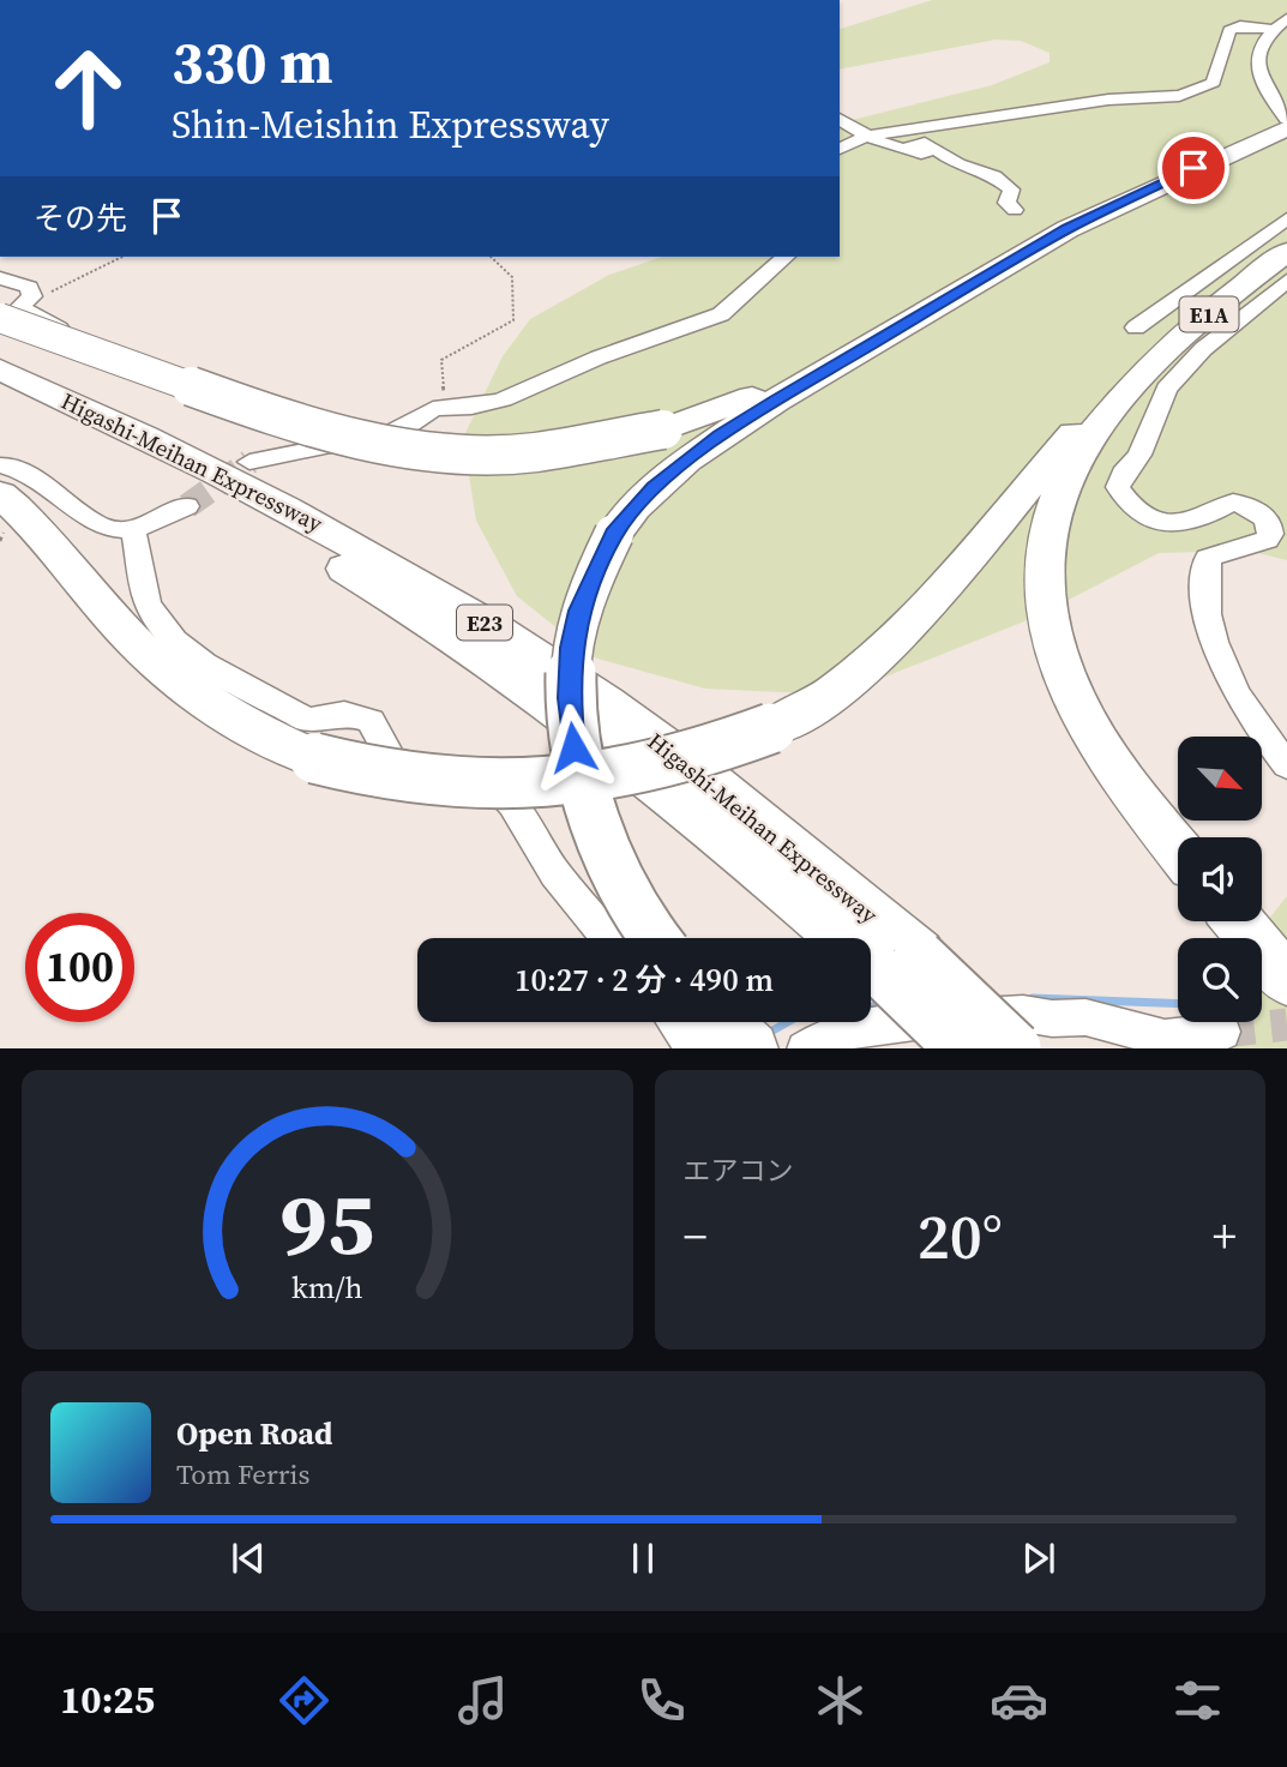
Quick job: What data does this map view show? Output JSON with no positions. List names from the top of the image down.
{
  "streets": {
    "highway": ["E1A", "Higashi-Meihan Expressway", "E23"]
  },
  "north": "bottom right",
  "page": {
    "turn": ["330 m", "Shin-Meishin Expressway"],
    "then": "その先",
    "limit": "100",
    "trip": "10:27 · 2 分 · 490 m",
    "tile": "エアコン",
    "heat": ["−", "20°", "+"],
    "song": ["Open Road", "Tom Ferris"],
    "tabs": "10:25",
    "gauge": ["95", "km/h"]
  }
}
